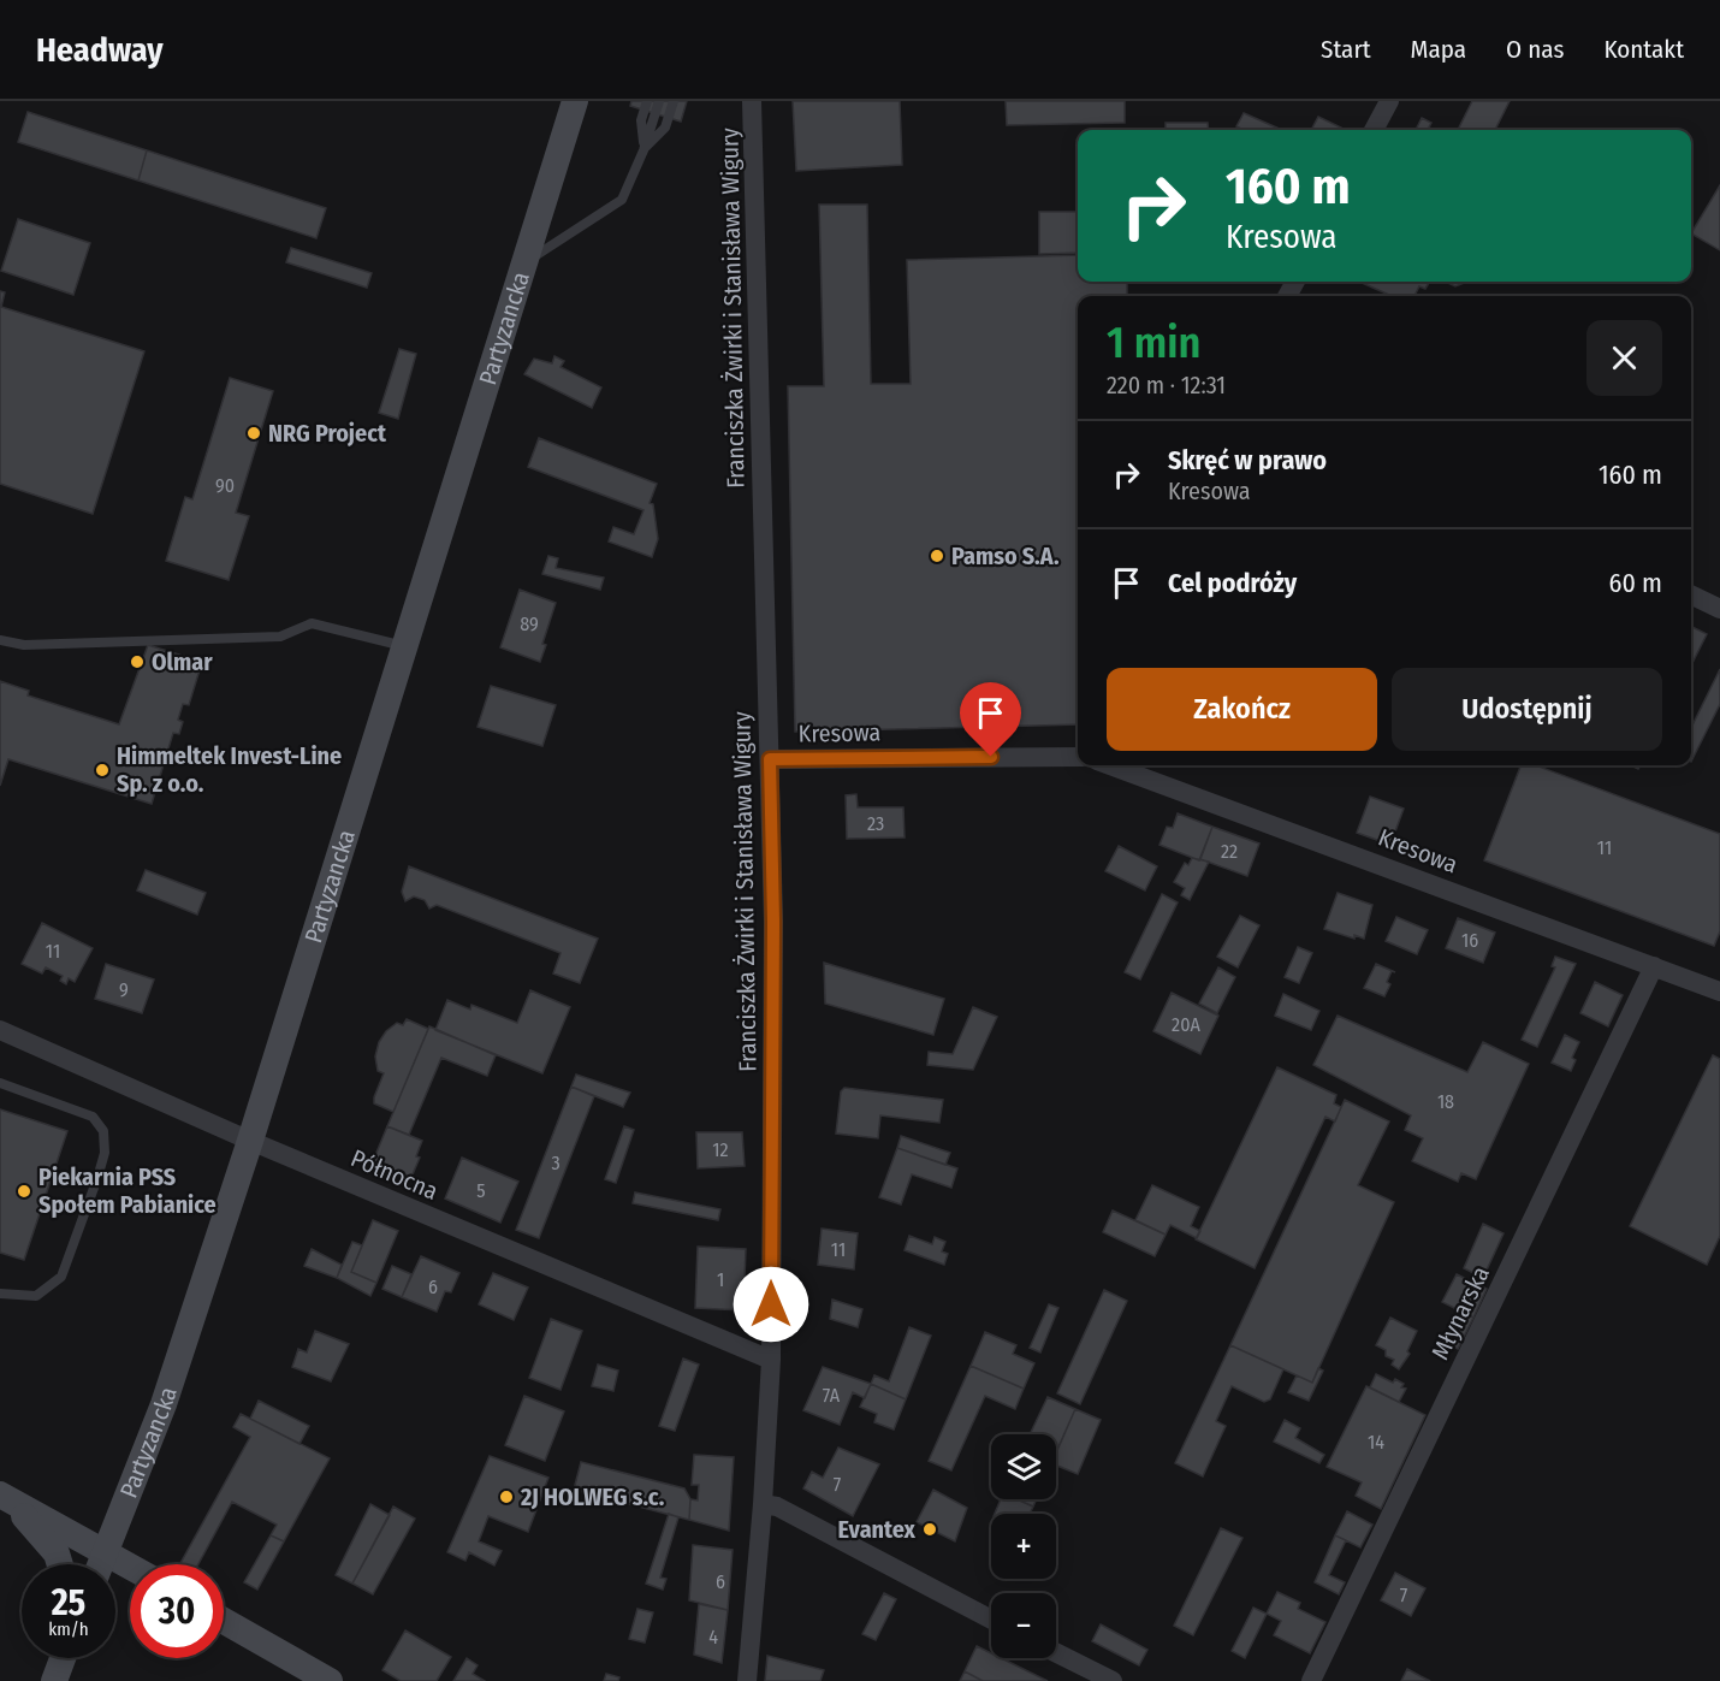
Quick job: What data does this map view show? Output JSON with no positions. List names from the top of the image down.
{
  "streets": {
    "main road": ["Partyzancka"],
    "street": [
      "Franciszka Żwirki i Stanisława Wigury",
      "Kresowa",
      "Północna",
      "Młynarska"
    ]
  },
  "crossings": [
    ["Franciszka Żwirki i Stanisława Wigury", "Kresowa"],
    ["Franciszka Żwirki i Stanisława Wigury", "Północna"],
    ["Partyzancka", "Północna"],
    ["Kresowa", "Młynarska"]
  ],
  "places": [
    "NRG Project",
    "Pamso S.A.",
    "Olmar",
    "Himmeltek Invest-Line Sp. z o.o.",
    "Piekarnia PSS Społem Pabianice",
    "2J HOLWEG s.c.",
    "Evantex"
  ],
  "house_numbers": [
    "90",
    "89",
    "23",
    "11",
    "22",
    "16",
    "11",
    "9",
    "20A",
    "18",
    "12",
    "3",
    "5",
    "11",
    "1",
    "6",
    "7A",
    "14",
    "7",
    "6",
    "7",
    "4"
  ],
  "page": {
    "header": "Headway",
    "nav": [
      "Start",
      "Mapa",
      "O nas",
      "Kontakt"
    ],
    "turn": ["160 m", "Kresowa"],
    "heading": ["1 min", "220 m · 12:31"],
    "list": [
      {
        "name": "Skręć w prawo",
        "note": "Kresowa",
        "value": "160 m"
      },
      {
        "name": "Cel podróży",
        "value": "60 m"
      }
    ],
    "buttons": ["Zakończ", "Udostępnij"],
    "map_buttons": ["+", "−"],
    "speed": "25 km/h",
    "limit": "30"
  }
}
